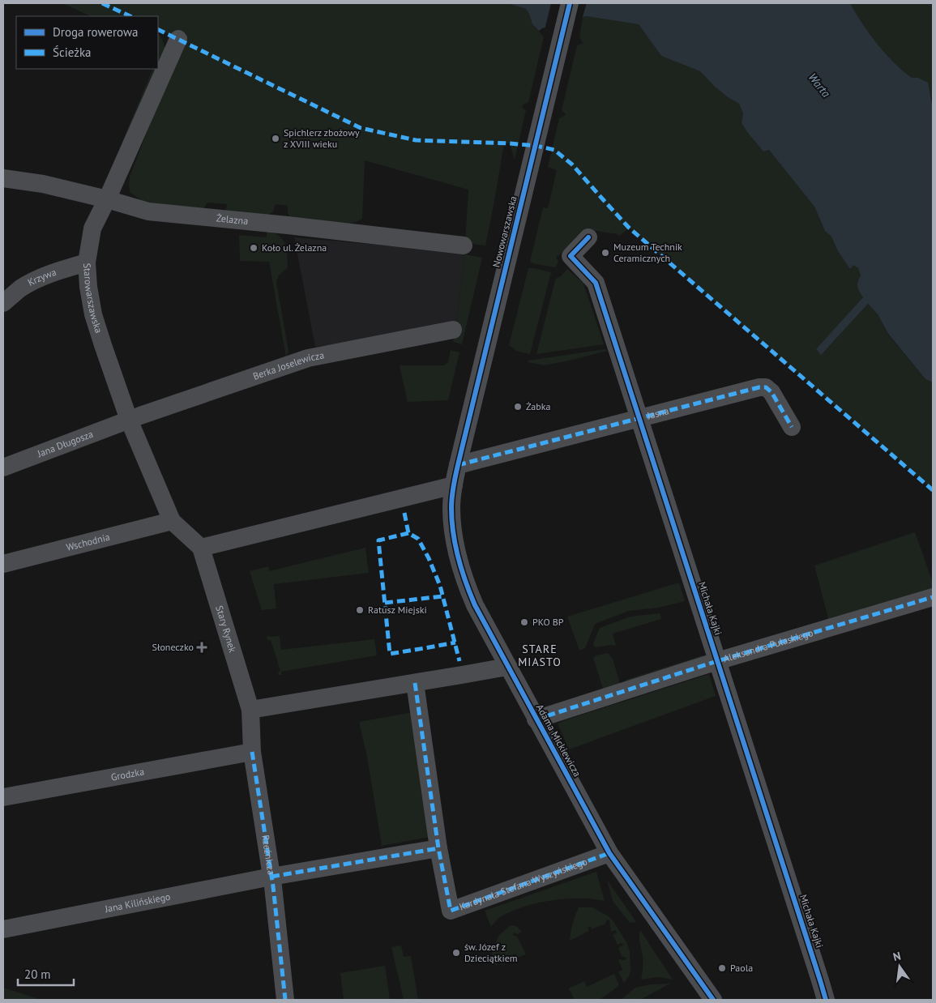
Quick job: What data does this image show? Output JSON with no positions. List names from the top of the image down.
{
  "streets": {
    "street": [
      "Żelazna",
      "Nowowarszawska",
      "Krzywa",
      "Starowarszawska",
      "Berka Joselewicza",
      "Jasna",
      "Jana Długosza",
      "Wschodnia",
      "Michała Kajki",
      "Stary Rynek",
      "Aleksandra Pułaskiego",
      "Adama Mickiewicza",
      "Grodzka",
      "Rzeźnicza",
      "Kardynała Stefana Wyszyńskiego",
      "Jana Kilińskiego"
    ]
  },
  "crossings": [
    ["Żelazna", "Starowarszawska"],
    ["Nowowarszawska", "Jasna"],
    ["Nowowarszawska", "Adama Mickiewicza"],
    ["Krzywa", "Starowarszawska"],
    ["Starowarszawska", "Berka Joselewicza"],
    ["Starowarszawska", "Jana Długosza"],
    ["Starowarszawska", "Wschodnia"],
    ["Starowarszawska", "Stary Rynek"],
    ["Berka Joselewicza", "Jana Długosza"],
    ["Jasna", "Michała Kajki"],
    ["Jasna", "Adama Mickiewicza"],
    ["Michała Kajki", "Aleksandra Pułaskiego"],
    ["Stary Rynek", "Rzeźnicza"],
    ["Aleksandra Pułaskiego", "Adama Mickiewicza"],
    ["Adama Mickiewicza", "Kardynała Stefana Wyszyńskiego"],
    ["Grodzka", "Rzeźnicza"],
    ["Rzeźnicza", "Jana Kilińskiego"]
  ],
  "districts": ["STARE MIASTO"],
  "water": ["Warta"],
  "places": {
    "other": [
      "Spichlerz zbożowy z XVIII wieku",
      "Koło ul. Żelazna",
      "Muzeum Technik Ceramicznych",
      "Żabka",
      "Ratusz Miejski",
      "PKO BP",
      "św. Józef z Dzieciątkiem",
      "Paola"
    ],
    "health": ["Słoneczko"]
  },
  "legend": ["Droga rowerowa", "Ścieżka"],
  "scale_bar": "20 m",
  "north": "top"
}
